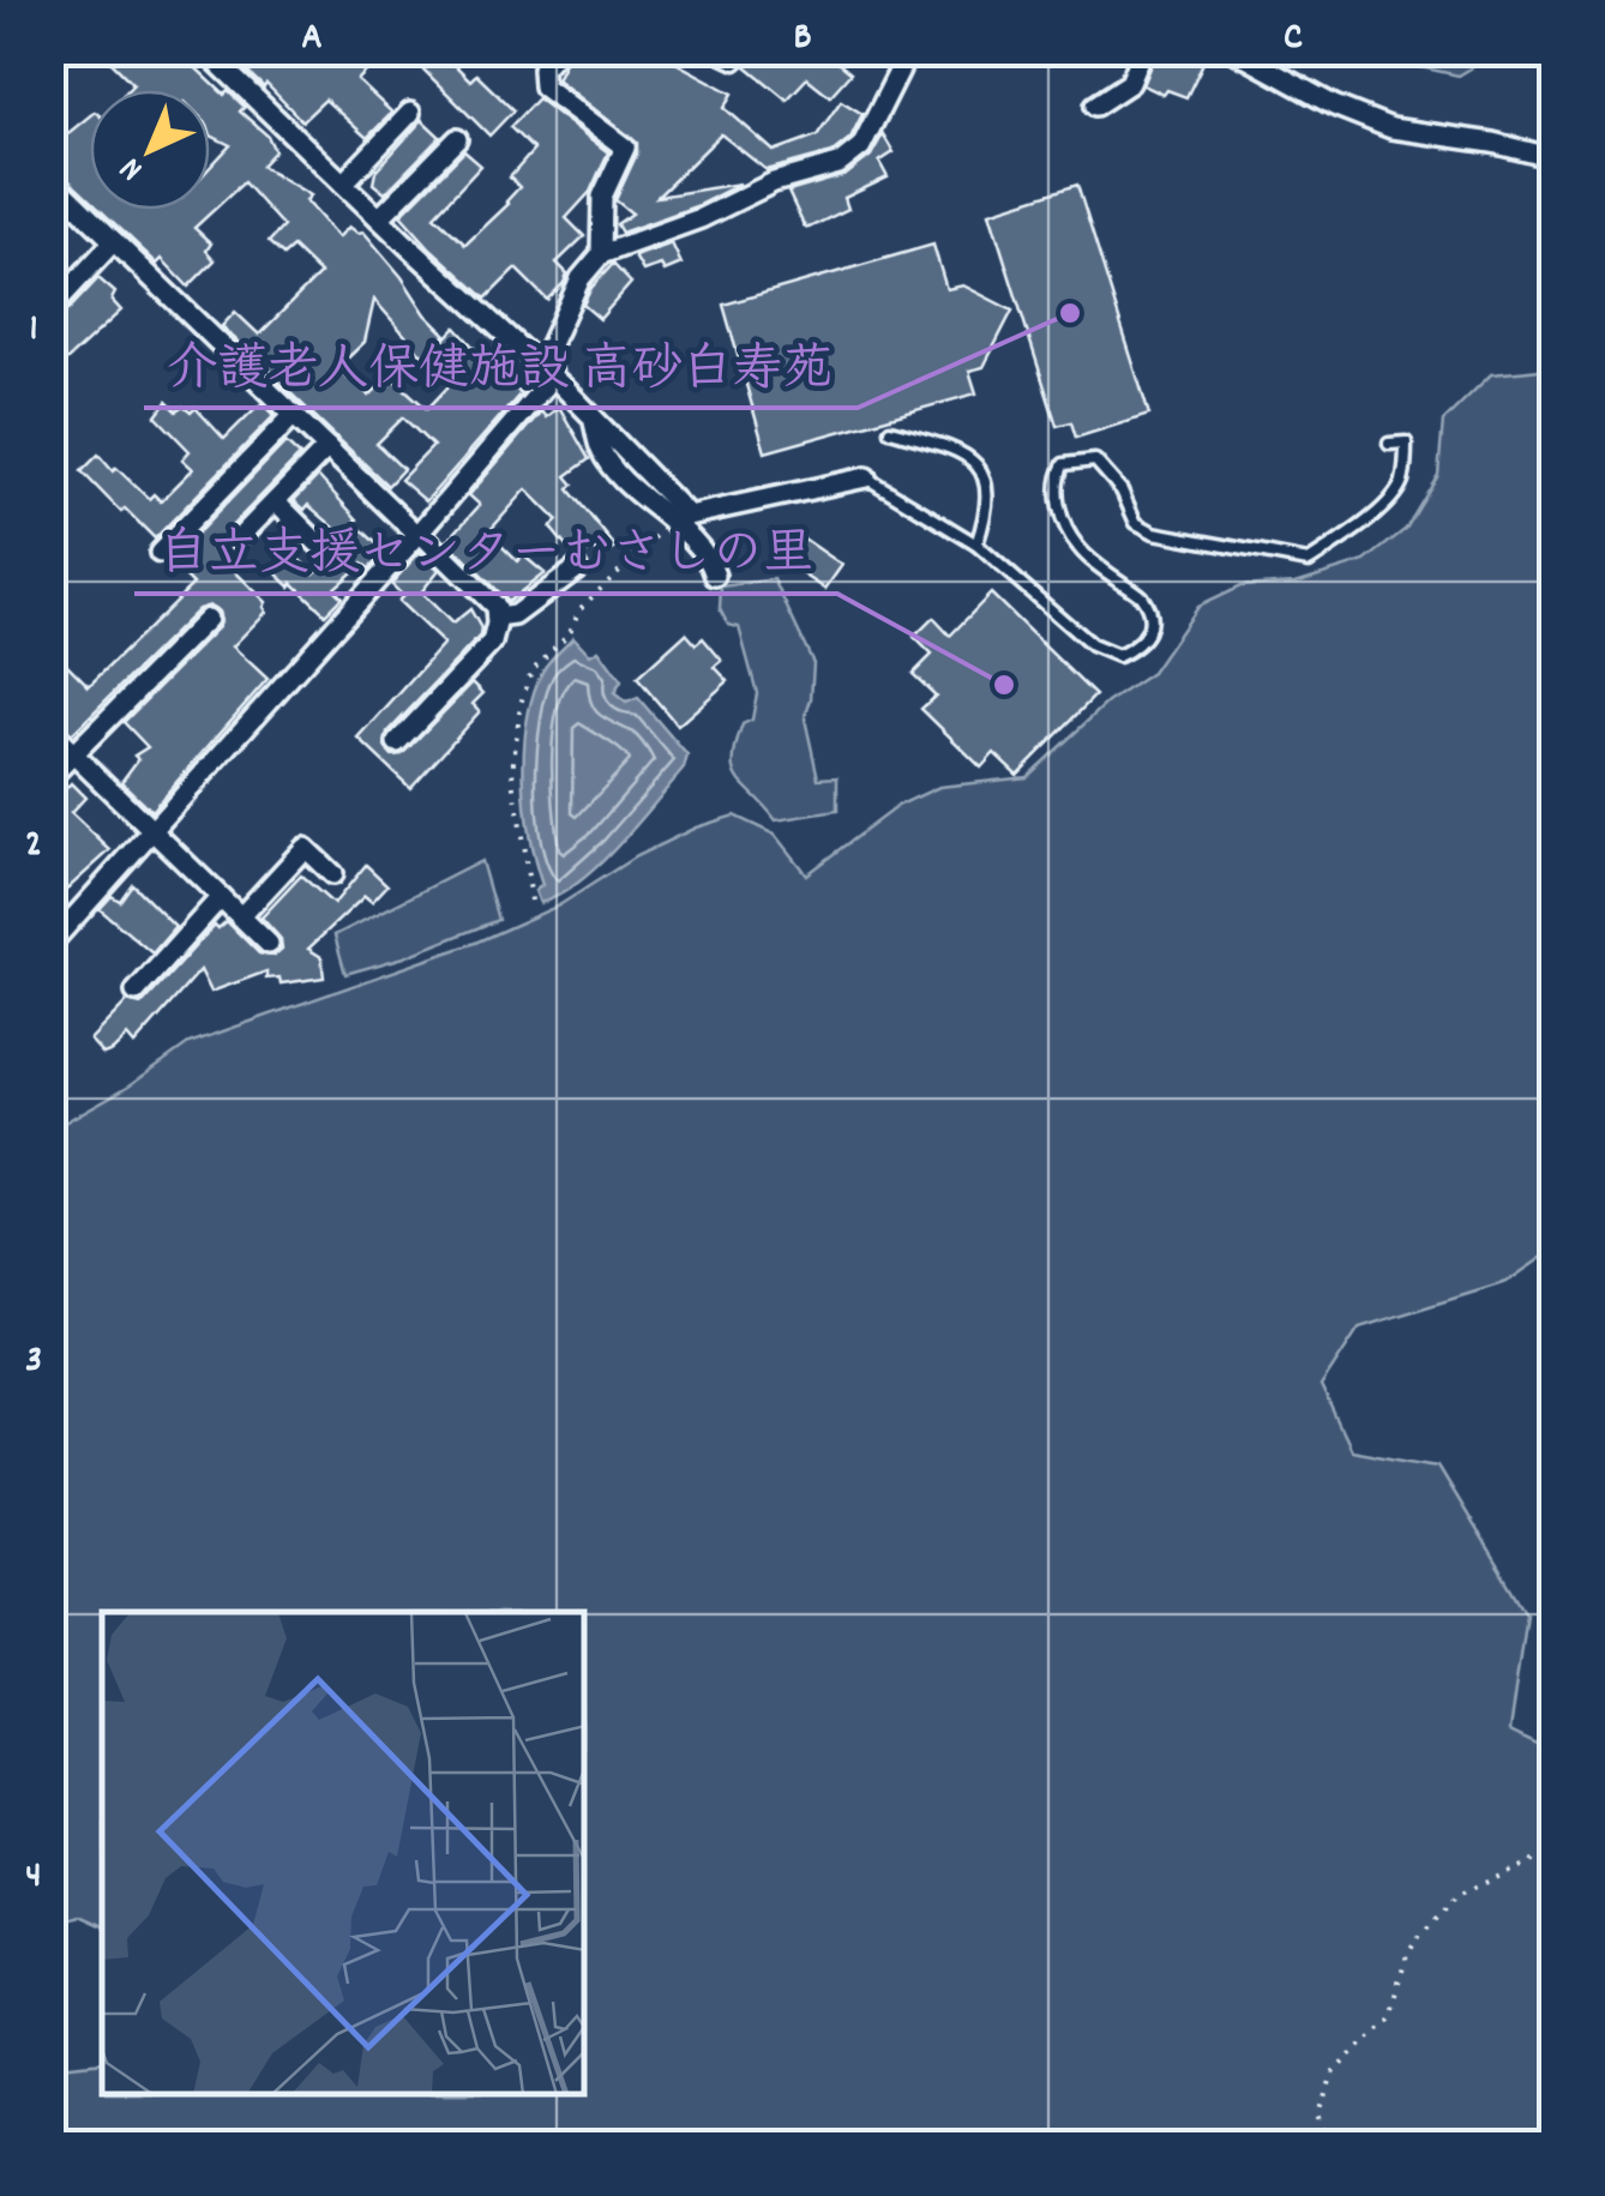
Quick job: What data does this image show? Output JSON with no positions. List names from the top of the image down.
{
  "places": ["介護老人保健施設 高砂白寿苑", "自立支援センターむさしの里"],
  "north": "bottom left",
  "grid": {
    "columns": ["A", "B", "C"],
    "rows": [
      "1",
      "2",
      "3",
      "4"
    ]
  }
}
